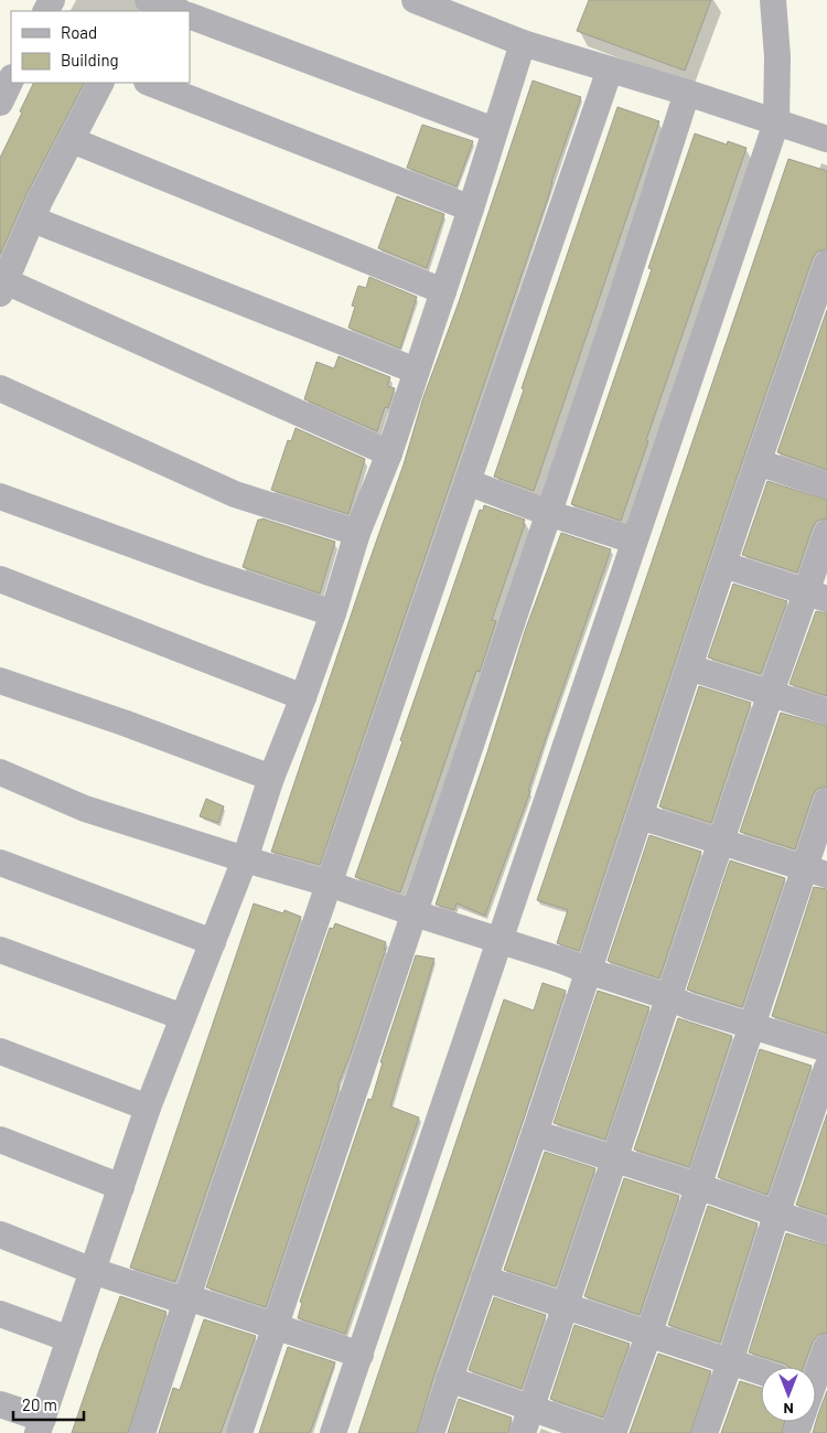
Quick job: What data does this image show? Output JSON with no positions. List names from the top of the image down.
{
  "legend": ["Road", "Building"],
  "scale_bar": "20 m",
  "north": "bottom"
}
